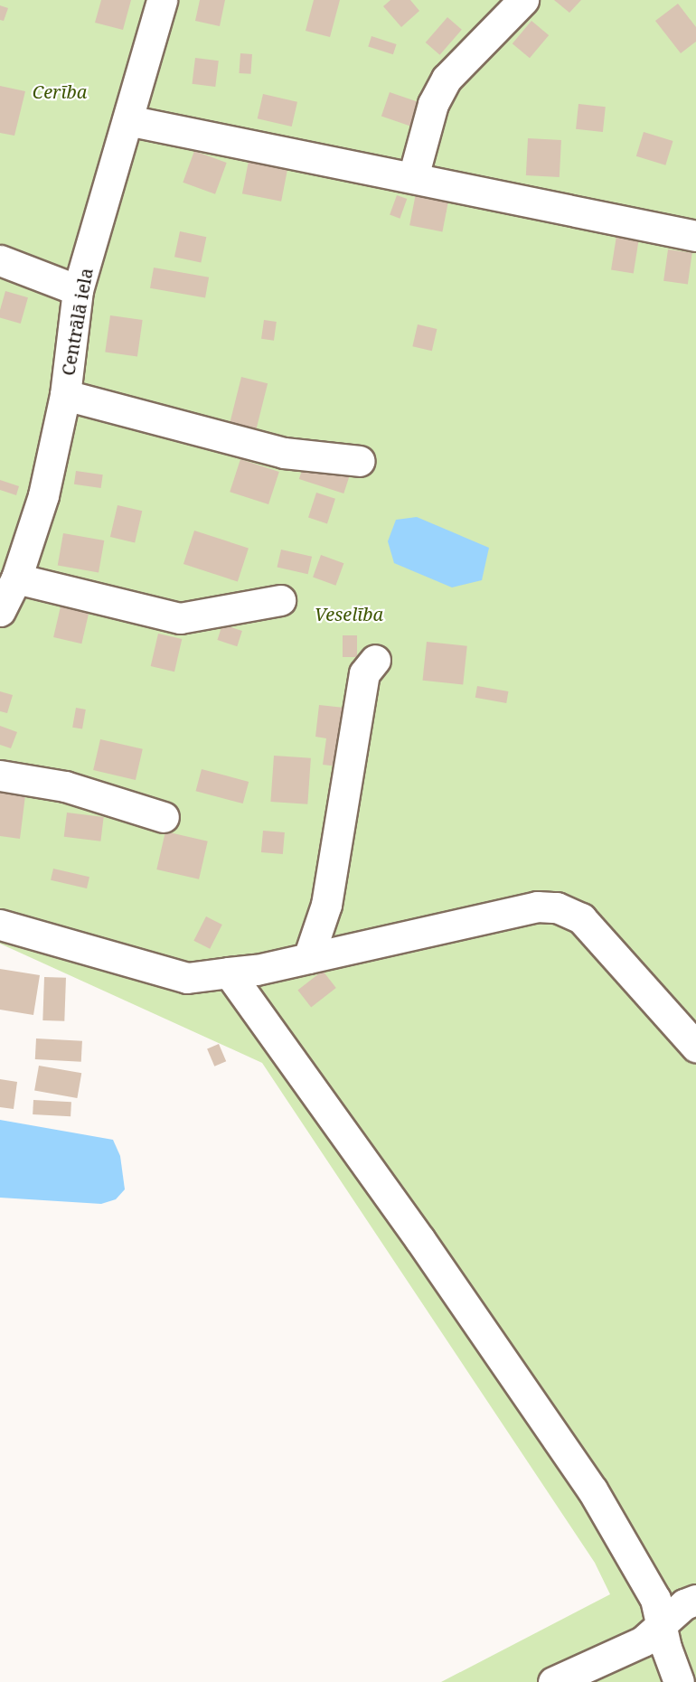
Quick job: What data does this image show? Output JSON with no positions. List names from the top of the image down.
{
  "streets": {
    "street": ["Centrālā iela"]
  },
  "parks": ["Cerība", "Veselība"]
}
